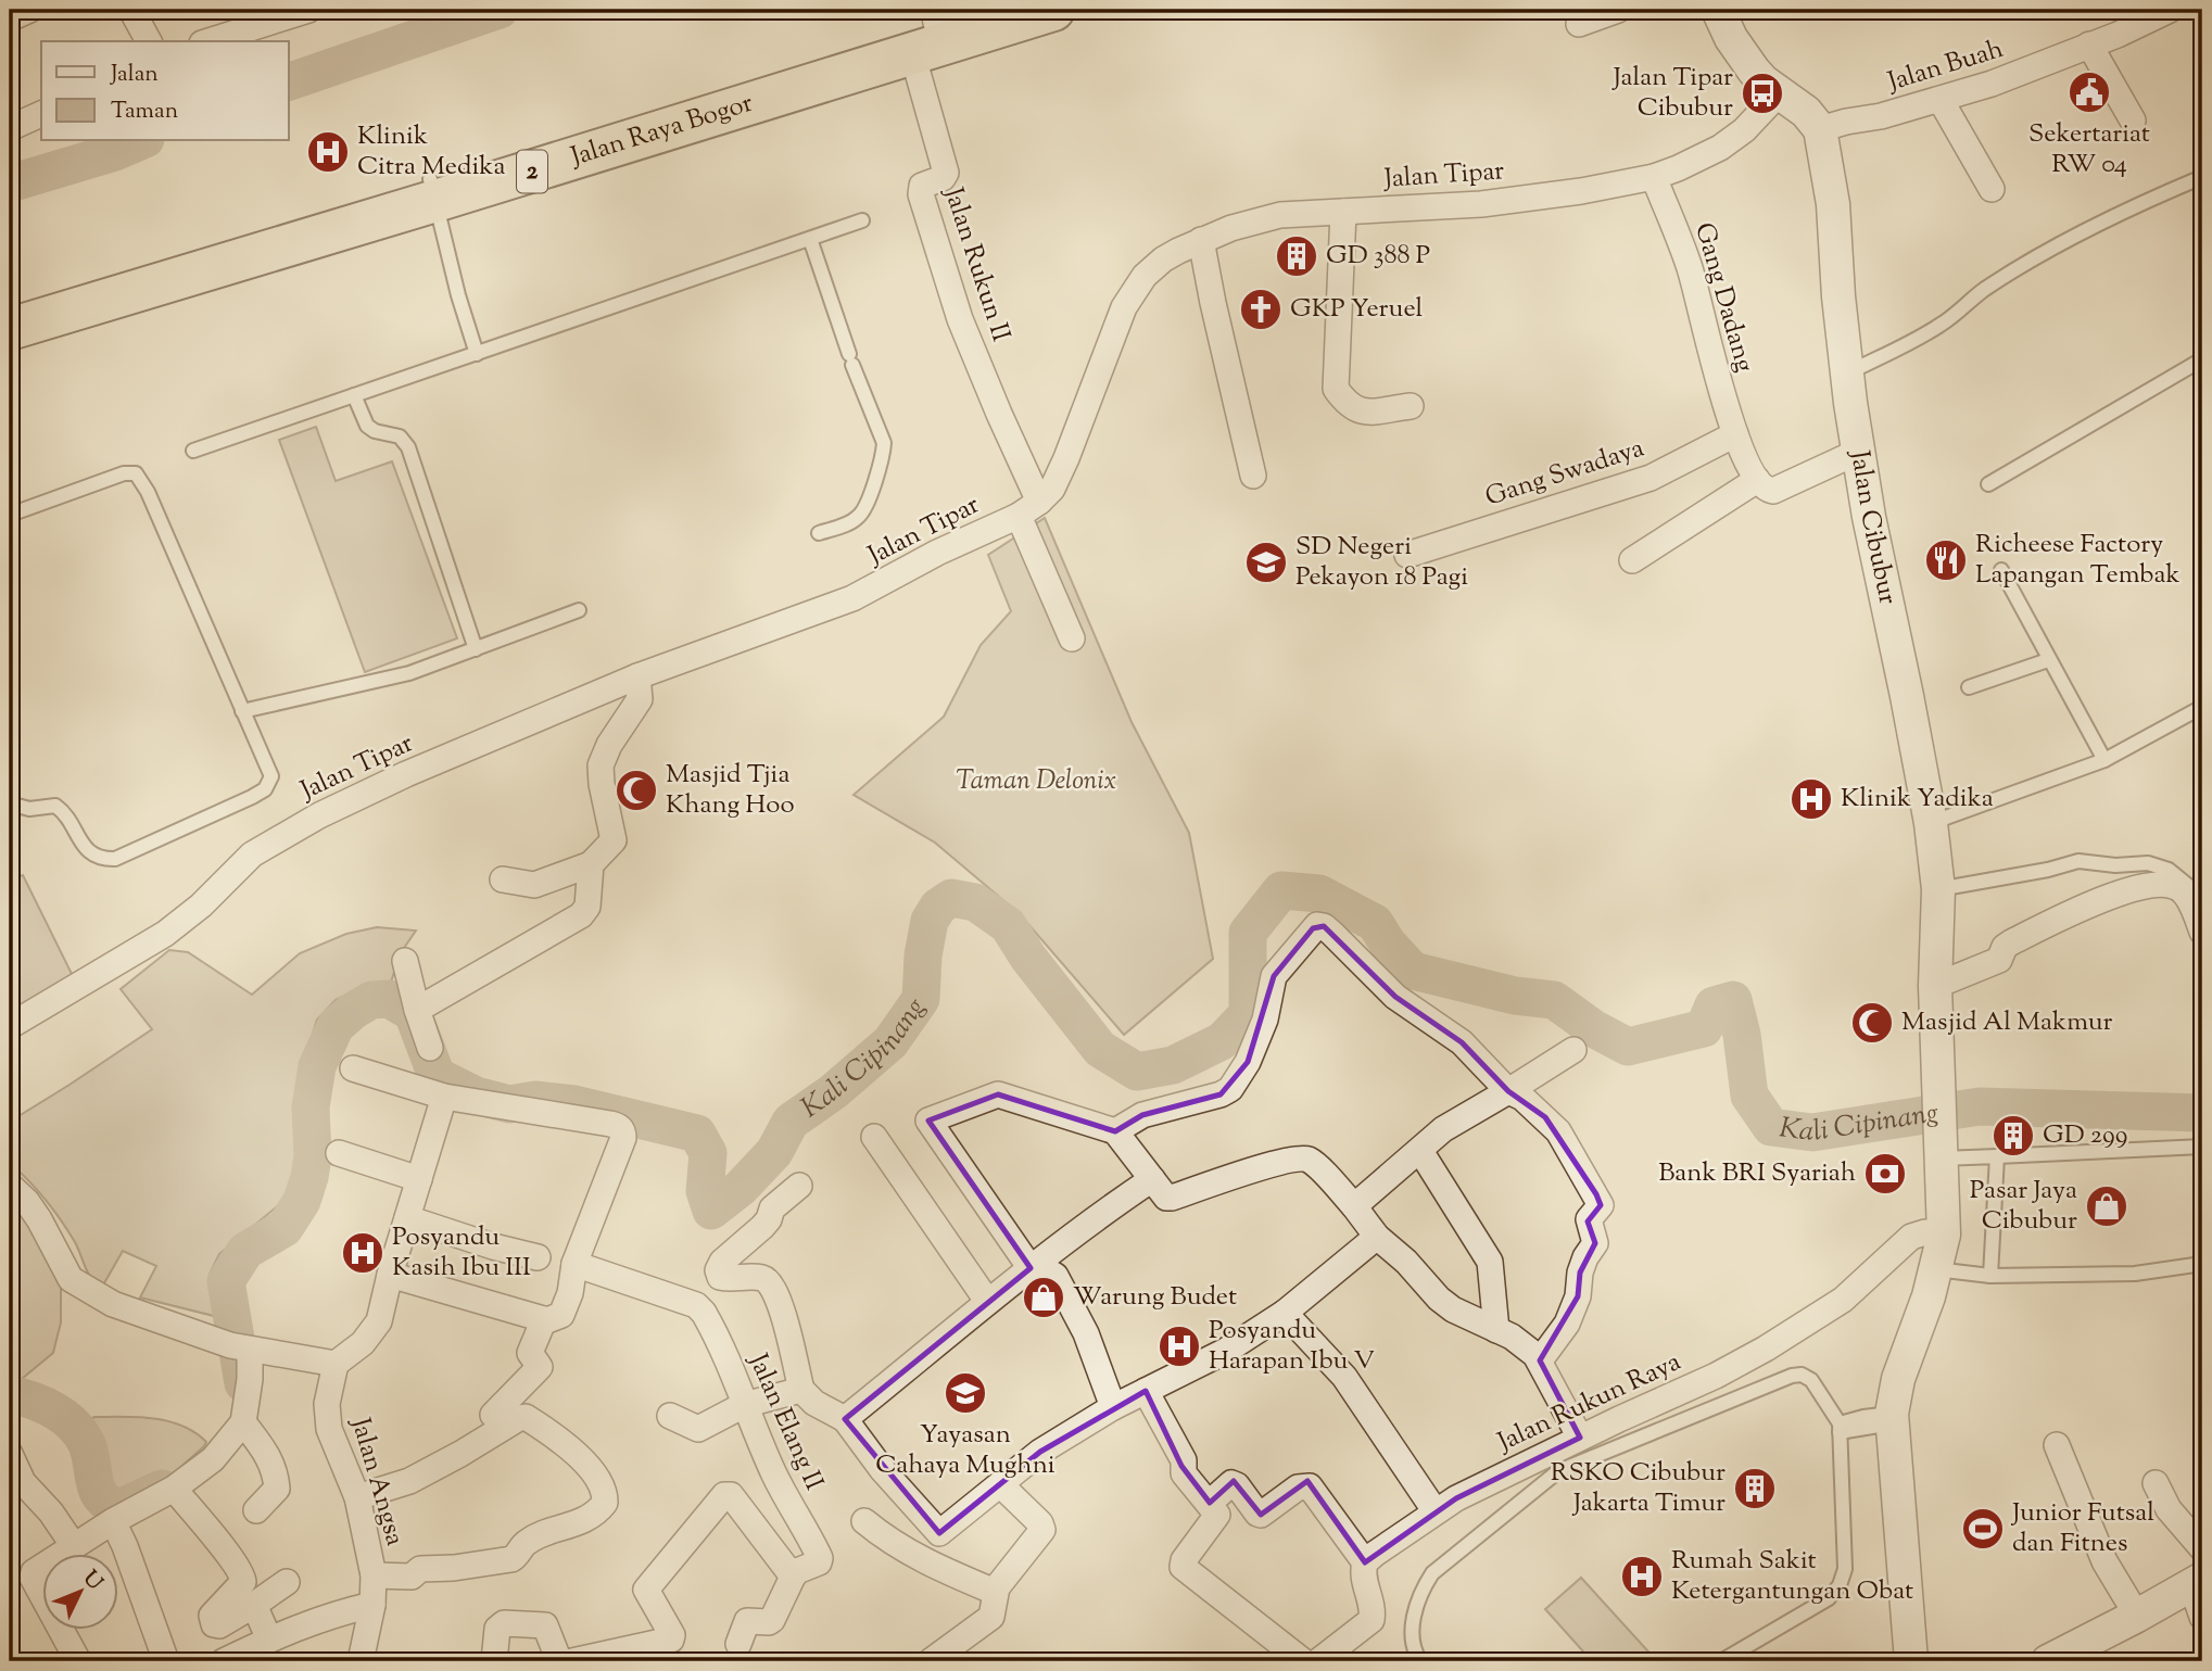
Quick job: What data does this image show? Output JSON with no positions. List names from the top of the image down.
{
  "streets": {
    "highway": ["Jalan Raya Bogor", "2"],
    "street": [
      "Jalan Buah",
      "Jalan Tipar",
      "Jalan Rukun II",
      "Gang Dadang",
      "Gang Swadaya",
      "Jalan Cibubur",
      "Jalan Rukun Raya",
      "Jalan Elang II",
      "Jalan Angsa"
    ]
  },
  "crossings": [
    ["Jalan Buah", "Jalan Cibubur"],
    ["Jalan Raya Bogor", "Jalan Rukun II"],
    ["Jalan Tipar", "Jalan Rukun II"],
    ["Jalan Tipar", "Gang Dadang"],
    ["Gang Dadang", "Gang Swadaya"],
    ["Jalan Cibubur", "Jalan Rukun Raya"]
  ],
  "water": ["Kali Cipinang"],
  "parks": ["Taman Delonix"],
  "places": {
    "public building": ["Sekertariat RW 04"],
    "bus stop": ["Jalan Tipar Cibubur"],
    "hospital": [
      "Klinik Citra Medika",
      "Klinik Yadika",
      "Posyandu Kasih Ibu III",
      "Posyandu Harapan Ibu V",
      "Rumah Sakit Ketergantungan Obat"
    ],
    "building": ["GD 388 P", "GD 299", "RSKO Cibubur Jakarta Timur"],
    "church": ["GKP Yeruel"],
    "restaurant": ["Richeese Factory Lapangan Tembak"],
    "school or university": ["SD Negeri Pekayon 18 Pagi", "Yayasan Cahaya Mughni"],
    "mosque": ["Masjid Tjia Khang Hoo", "Masjid Al Makmur"],
    "bank": ["Bank BRI Syariah"],
    "shop": ["Pasar Jaya Cibubur", "Warung Budet"],
    "sports": ["Junior Futsal dan Fitnes"]
  },
  "legend": ["Jalan", "Taman"],
  "north": "top right"
}
